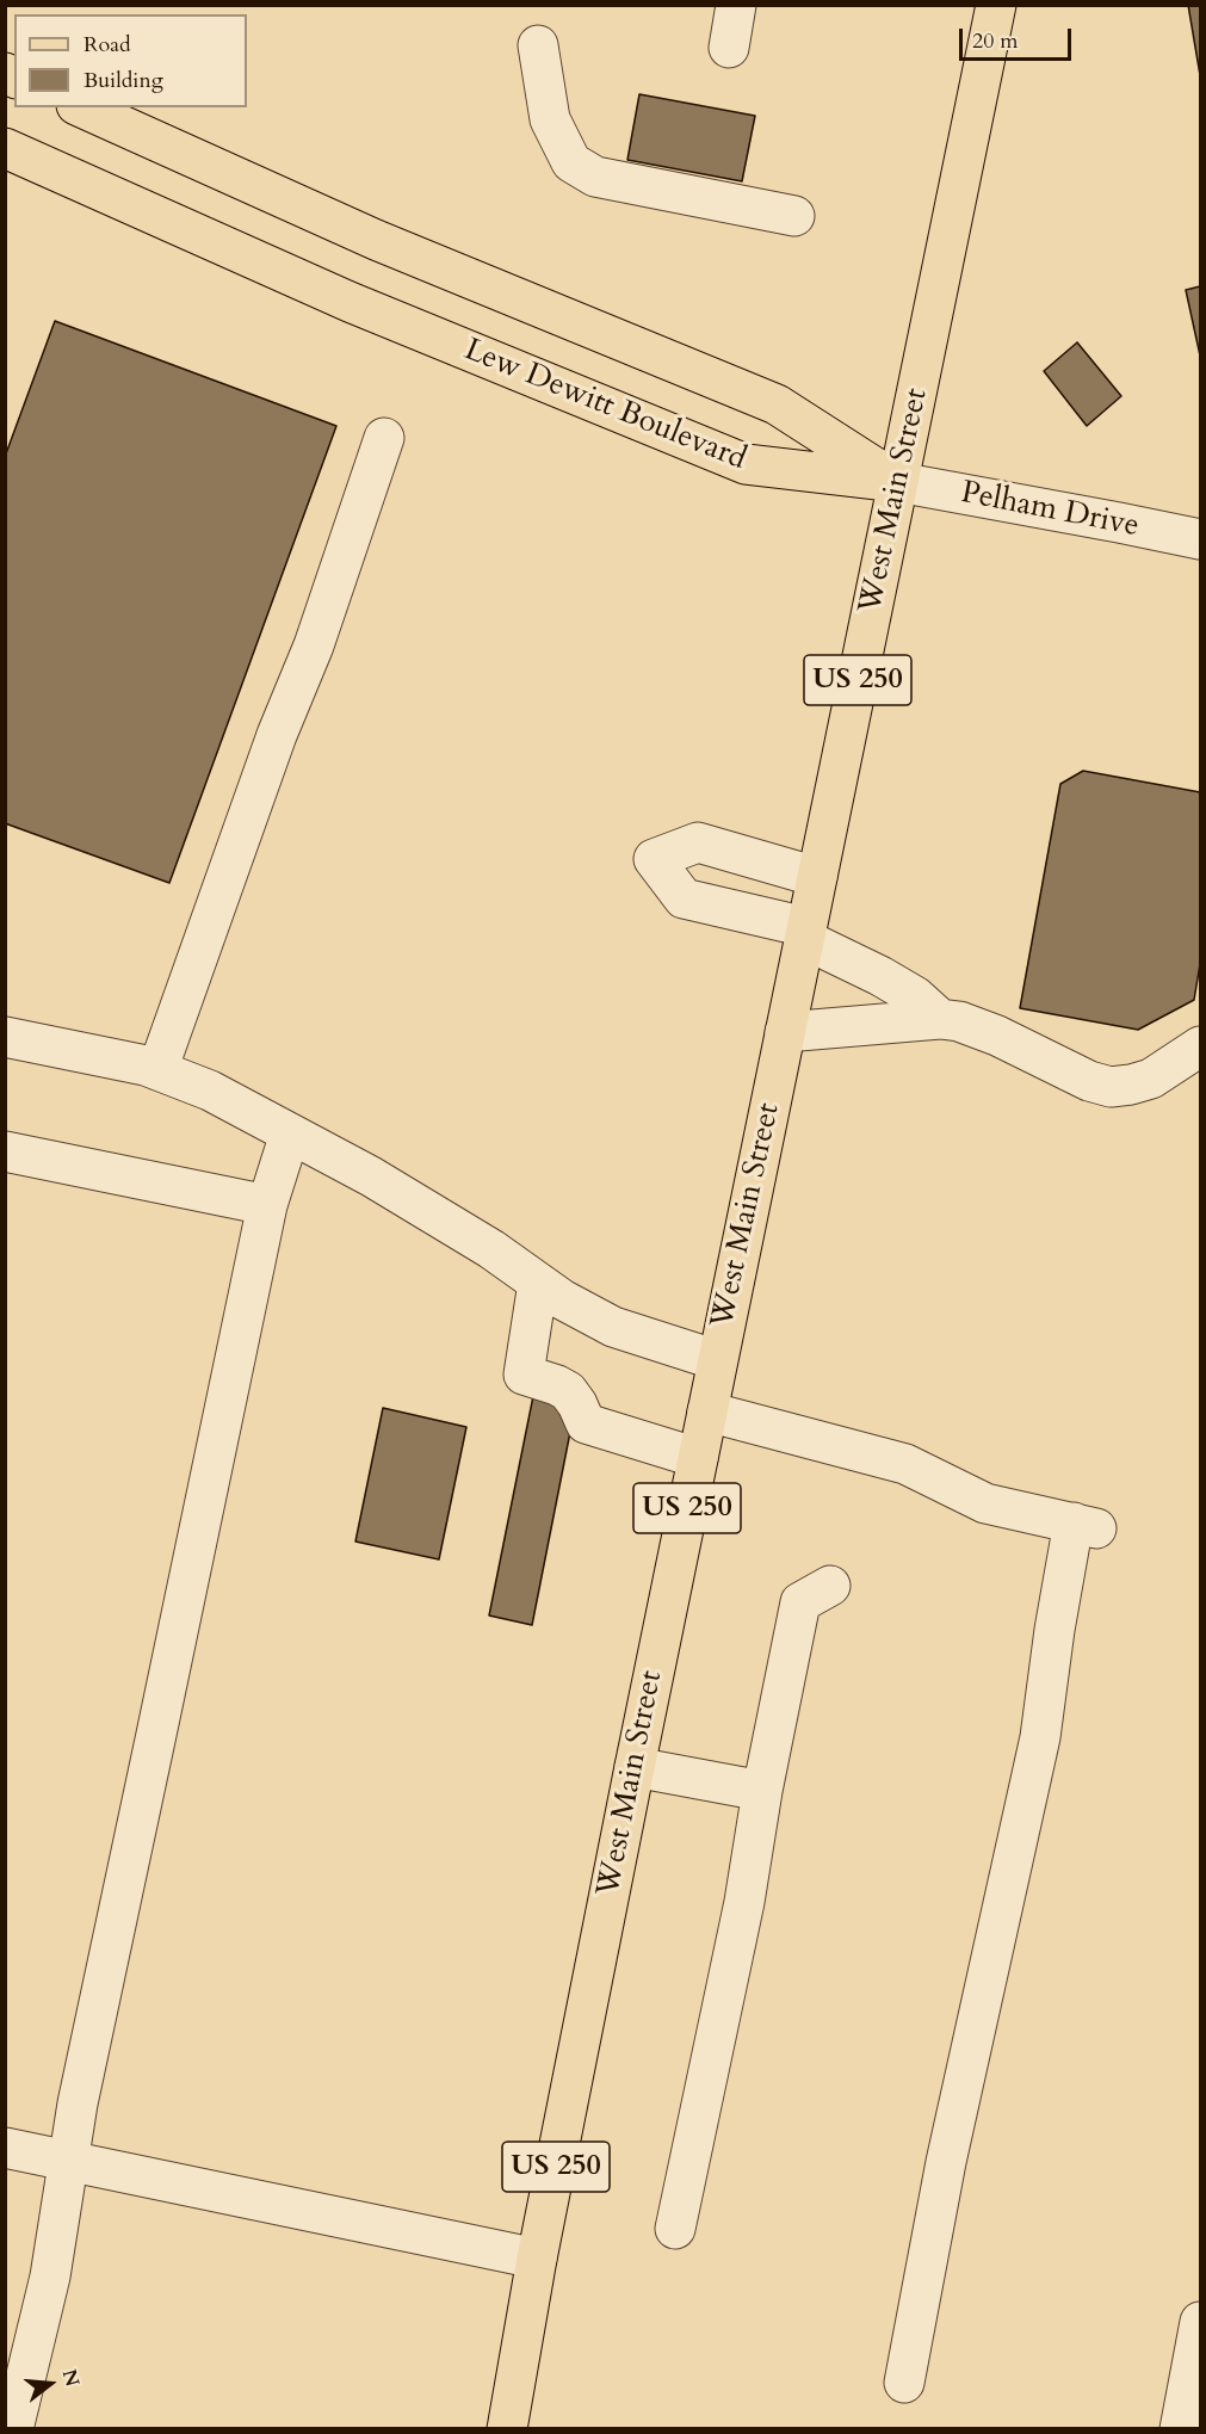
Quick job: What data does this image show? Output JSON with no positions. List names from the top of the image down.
{
  "streets": {
    "main road": ["Lew Dewitt Boulevard", "West Main Street", "US 250"],
    "street": ["Pelham Drive"]
  },
  "crossings": [
    ["Lew Dewitt Boulevard", "West Main Street"],
    ["Lew Dewitt Boulevard", "Pelham Drive"],
    ["West Main Street", "Pelham Drive"]
  ],
  "legend": ["Road", "Building"],
  "scale_bar": "20 m",
  "north": "right"
}
